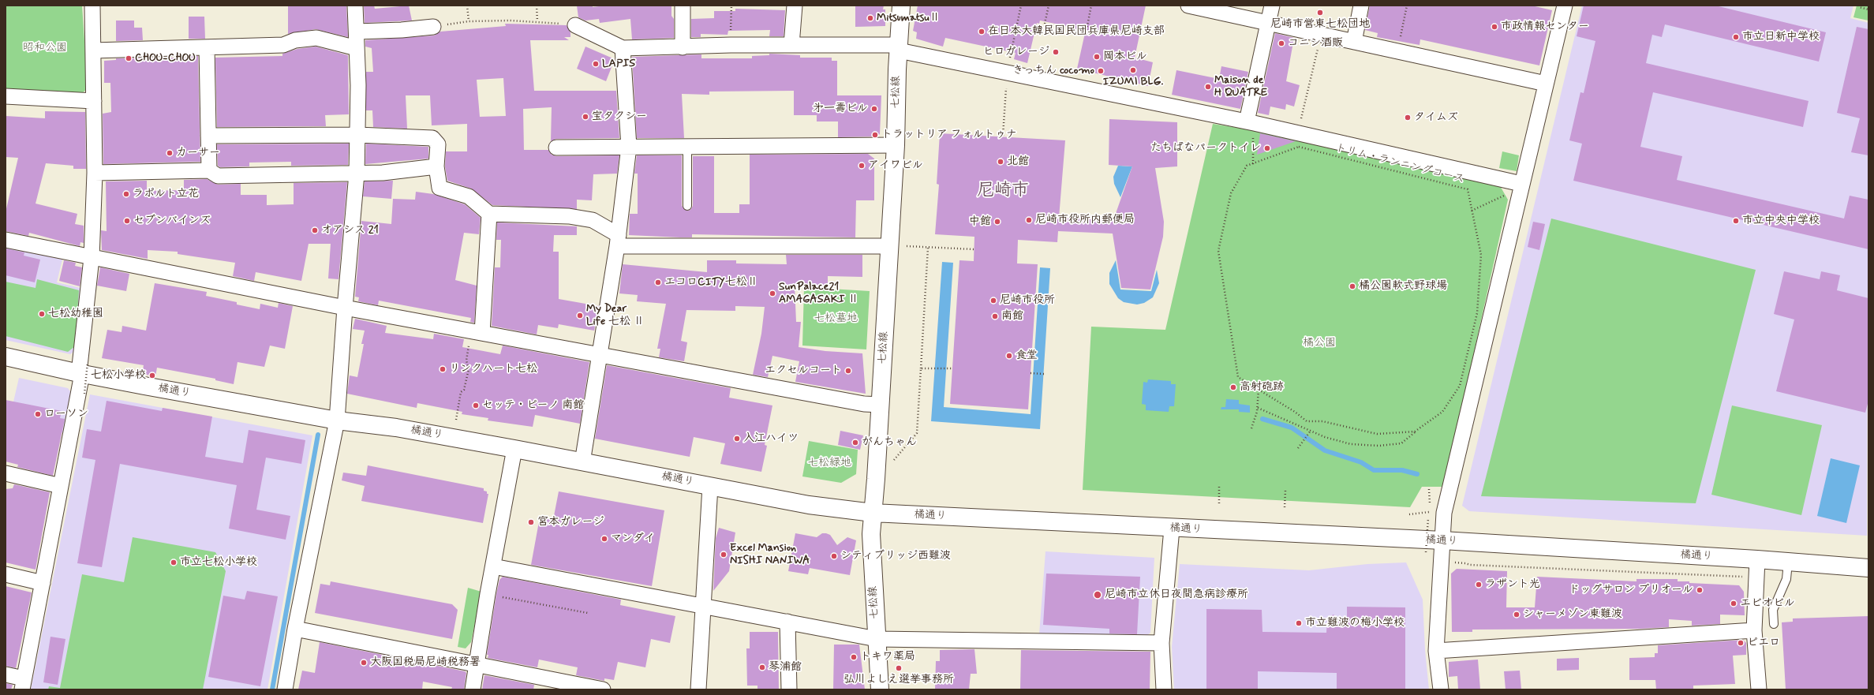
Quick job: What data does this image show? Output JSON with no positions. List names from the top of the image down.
{
  "streets": {
    "street": ["七松線", "橘通り"],
    "path": ["トリム・ランニングコース"]
  },
  "crossings": [
    ["七松線", "橘通り"]
  ],
  "districts": ["尼崎市"],
  "parks": [
    "昭和公園",
    "七松墓地",
    "橘公園",
    "七松緑地"
  ],
  "places": [
    "尼崎市営東七松団地",
    "MitsumatsuⅡ",
    "市政情報センター",
    "在日本大韓民国民団兵庫県尼崎支部",
    "市立日新中学校",
    "コニシ酒販",
    "ヒロガレージ",
    "岡本ビル",
    "CHOU-CHOU",
    "LAPIS",
    "IZUMI BLG.",
    "きっちん cocomo",
    "Maison de H QUATRE",
    "㐧一壽ビル",
    "宝タクシー",
    "タイムズ",
    "トラットリア フォルトゥナ",
    "たちばなパークトイレ",
    "カーサー",
    "北館",
    "アイワビル",
    "ラポルト立花",
    "尼崎市役所内郵便局",
    "セブンバインズ",
    "市立中央中学校",
    "中館",
    "オアシス 21",
    "エコロCITY七松Ⅱ",
    "橘公園軟式野球場",
    "SunPalace21 AMAGASAKI Ⅱ",
    "尼崎市役所",
    "七松幼稚園",
    "My Dear Life 七松 Ⅱ",
    "南館",
    "食堂",
    "リンクハート七松",
    "エクセルコート",
    "七松小学校",
    "高射砲跡",
    "セッテ・ピーノ 南館",
    "ローソン",
    "入江ハイツ",
    "がんちゃん",
    "宮本ガレージ",
    "マンダイ",
    "Excel Mansion NISHI NANIWA",
    "シティブリッジ西難波",
    "市立七松小学校",
    "ラザント光",
    "ドッグサロン プリオール",
    "尼崎市立休日夜間急病診療所",
    "エビオビル",
    "シャーメゾン東難波",
    "市立難波の梅小学校",
    "ピエロ",
    "トキワ薬局",
    "大阪国税局尼崎税務署",
    "琴浦館",
    "弘川よしえ選挙事務所"
  ]
}
